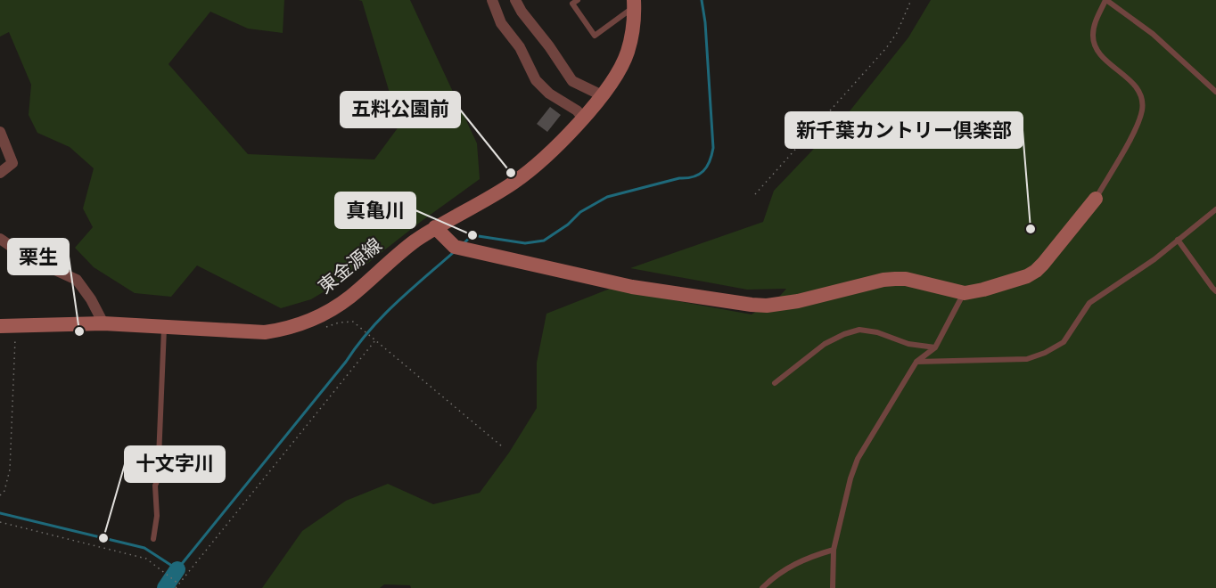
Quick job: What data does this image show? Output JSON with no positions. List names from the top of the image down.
{
  "streets": {
    "main road": ["東金源線"]
  },
  "places": [
    "五料公園前",
    "新千葉カントリー倶楽部",
    "真亀川",
    "栗生",
    "十文字川"
  ]
}
